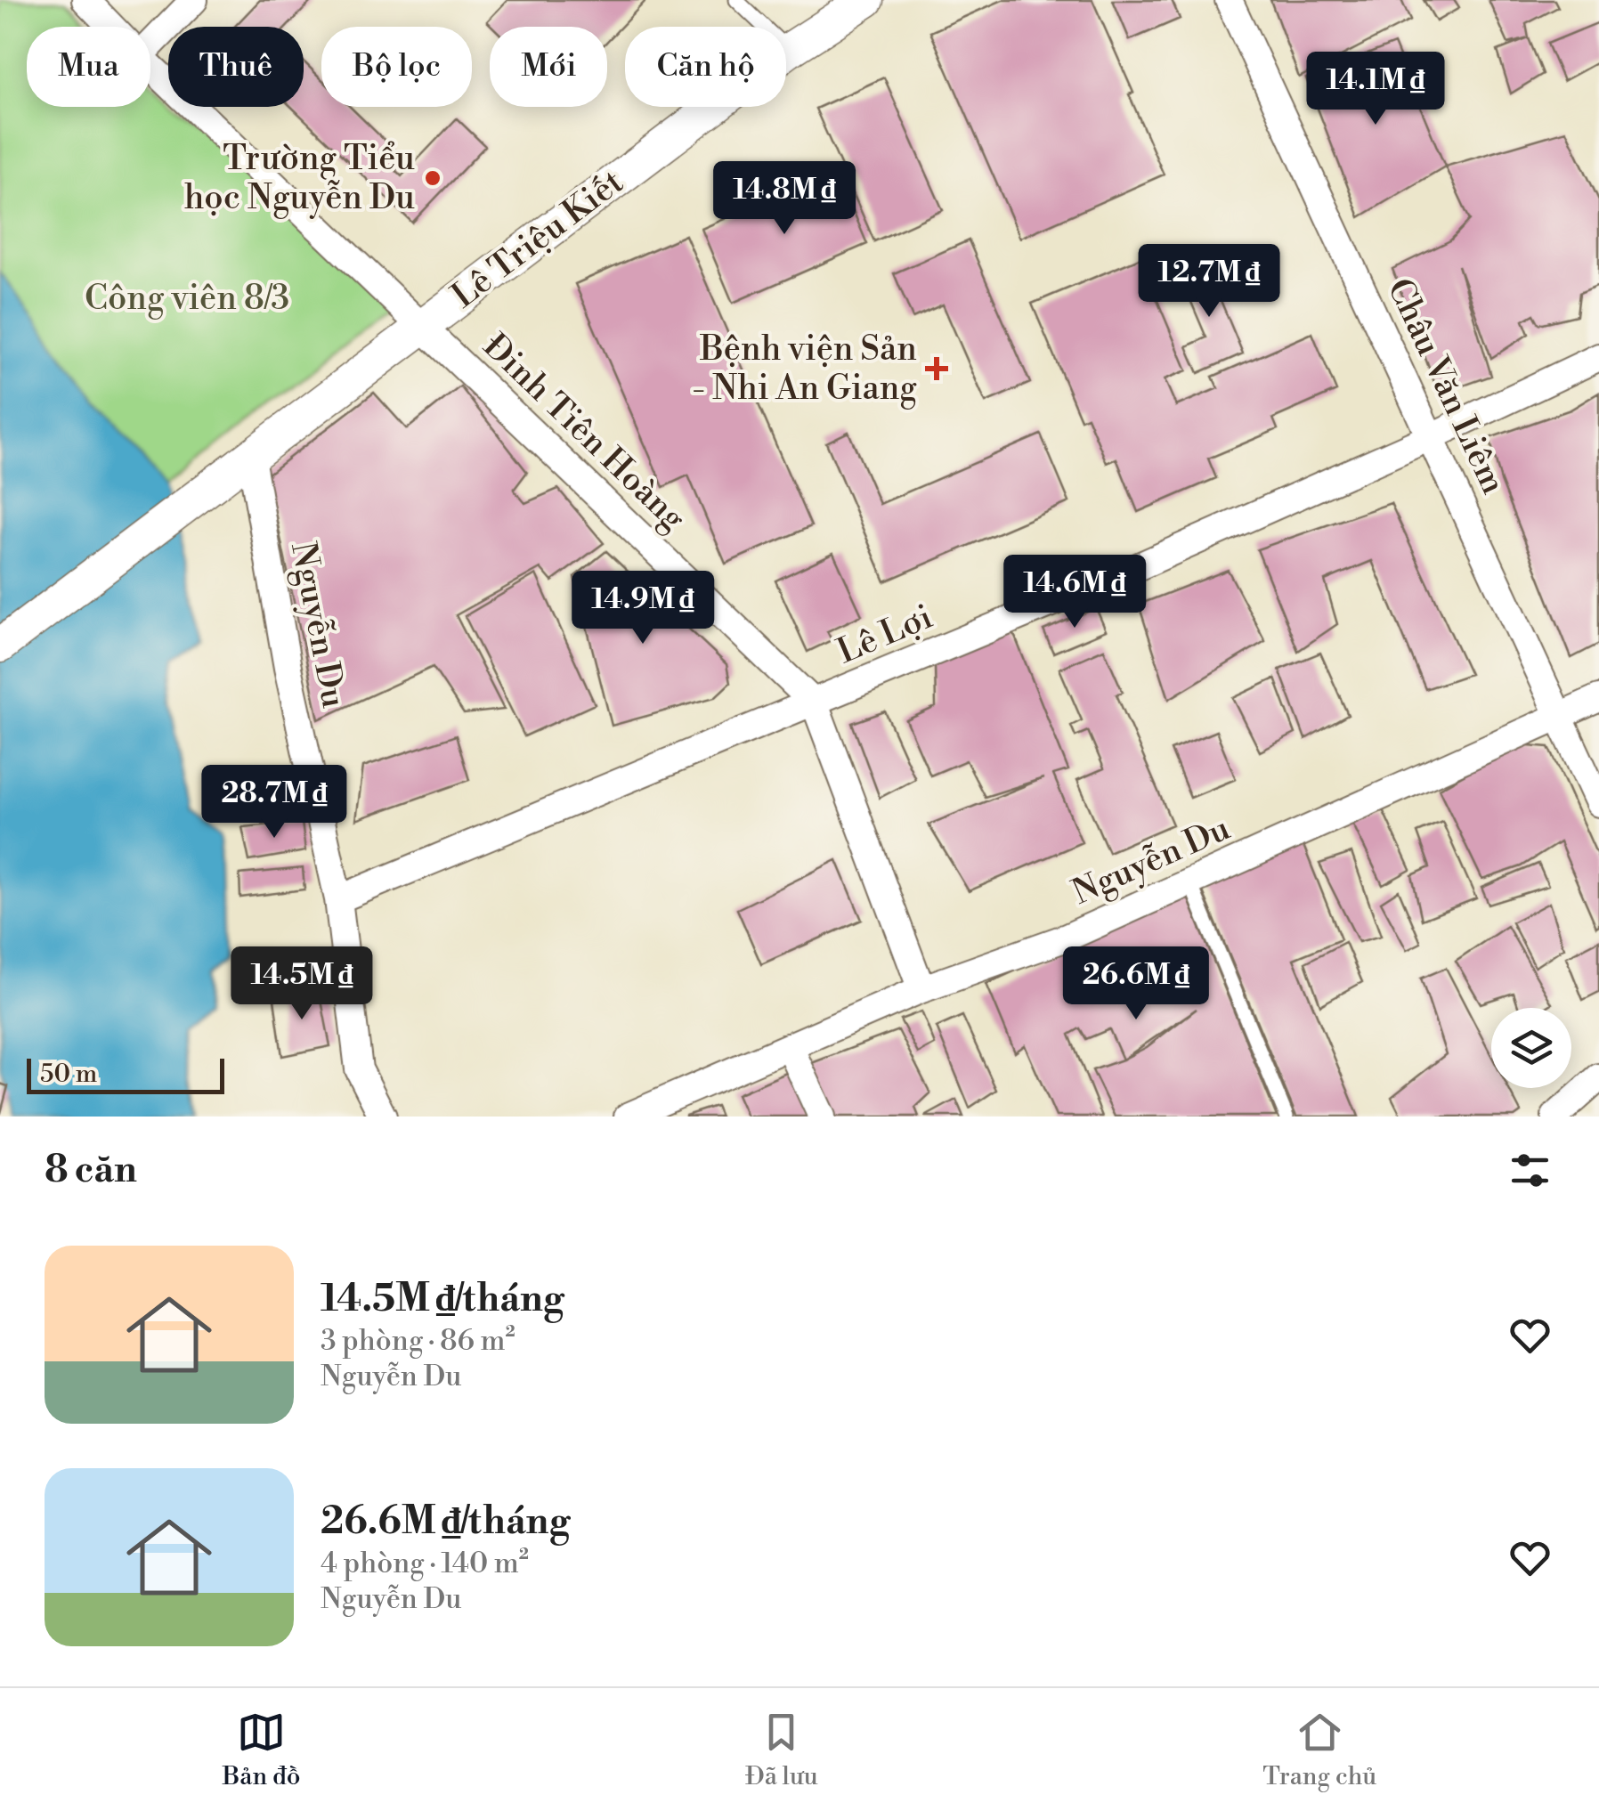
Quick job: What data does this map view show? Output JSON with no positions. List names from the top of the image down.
{
  "streets": {
    "street": [
      "Lê Triệu Kiết",
      "Châu Văn Liêm",
      "Đinh Tiên Hoàng",
      "Nguyễn Du",
      "Lê Lợi"
    ]
  },
  "crossings": [
    ["Lê Triệu Kiết", "Đinh Tiên Hoàng"],
    ["Lê Triệu Kiết", "Nguyễn Du"],
    ["Châu Văn Liêm", "Nguyễn Du"],
    ["Châu Văn Liêm", "Lê Lợi"],
    ["Đinh Tiên Hoàng", "Nguyễn Du"],
    ["Đinh Tiên Hoàng", "Lê Lợi"],
    ["Nguyễn Du", "Lê Lợi"]
  ],
  "parks": ["Công viên 8/3"],
  "places": {
    "other": ["Trường Tiểu học Nguyễn Du"],
    "health": ["Bệnh viện Sản - Nhi An Giang"]
  },
  "scale_bar": "50 m",
  "page": {
    "chip": [
      "Mua",
      "Thuê",
      "Bộ lọc",
      "Mới",
      "Căn hộ"
    ],
    "price": [
      "14.1M ₫",
      "14.8M ₫",
      "12.7M ₫",
      "14.6M ₫",
      "14.9M ₫",
      "28.7M ₫",
      "14.5M ₫",
      "26.6M ₫"
    ],
    "scale": "50 m",
    "heading": "8 căn",
    "list": [
      {
        "name": "14.5M ₫/tháng",
        "note": "3 phòng · 86 m² · Nguyễn Du"
      },
      {
        "name": "26.6M ₫/tháng",
        "note": "4 phòng · 140 m² · Nguyễn Du"
      }
    ],
    "tabs": ["Bản đồ", "Đã lưu", "Trang chủ"]
  }
}
